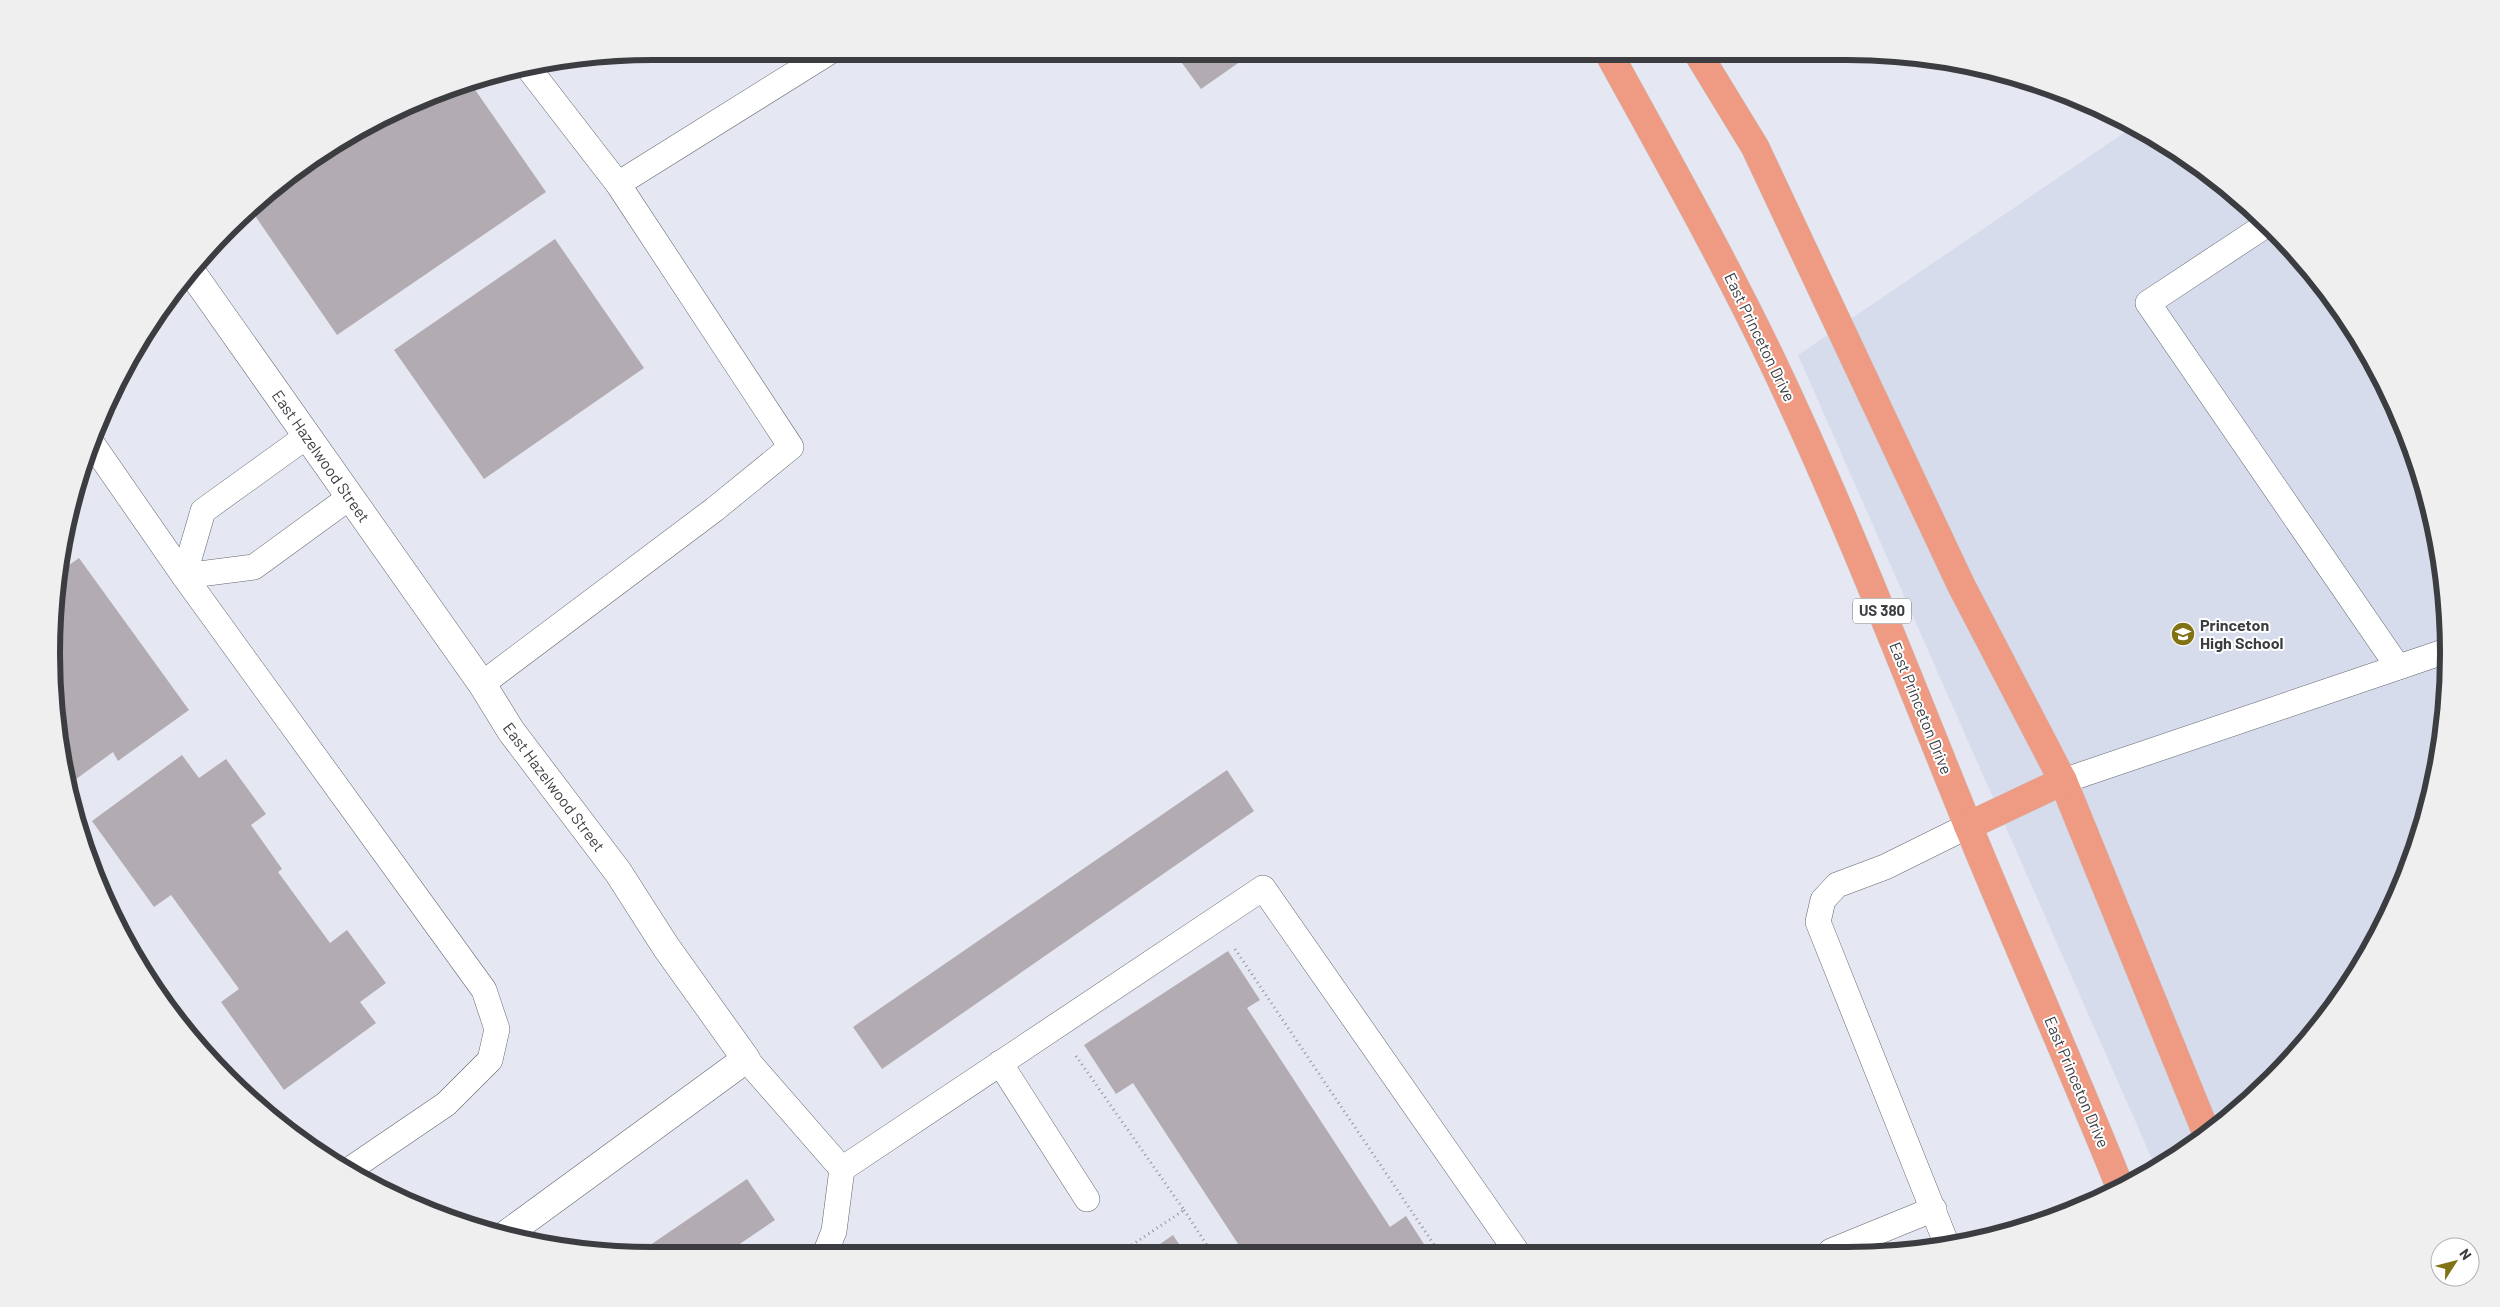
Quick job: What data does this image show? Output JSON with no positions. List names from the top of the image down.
{
  "streets": {
    "highway": ["East Princeton Drive", "US 380"],
    "street": ["East Hazelwood Street"]
  },
  "places": {
    "school or university": ["Princeton High School"]
  },
  "north": "top right"
}
